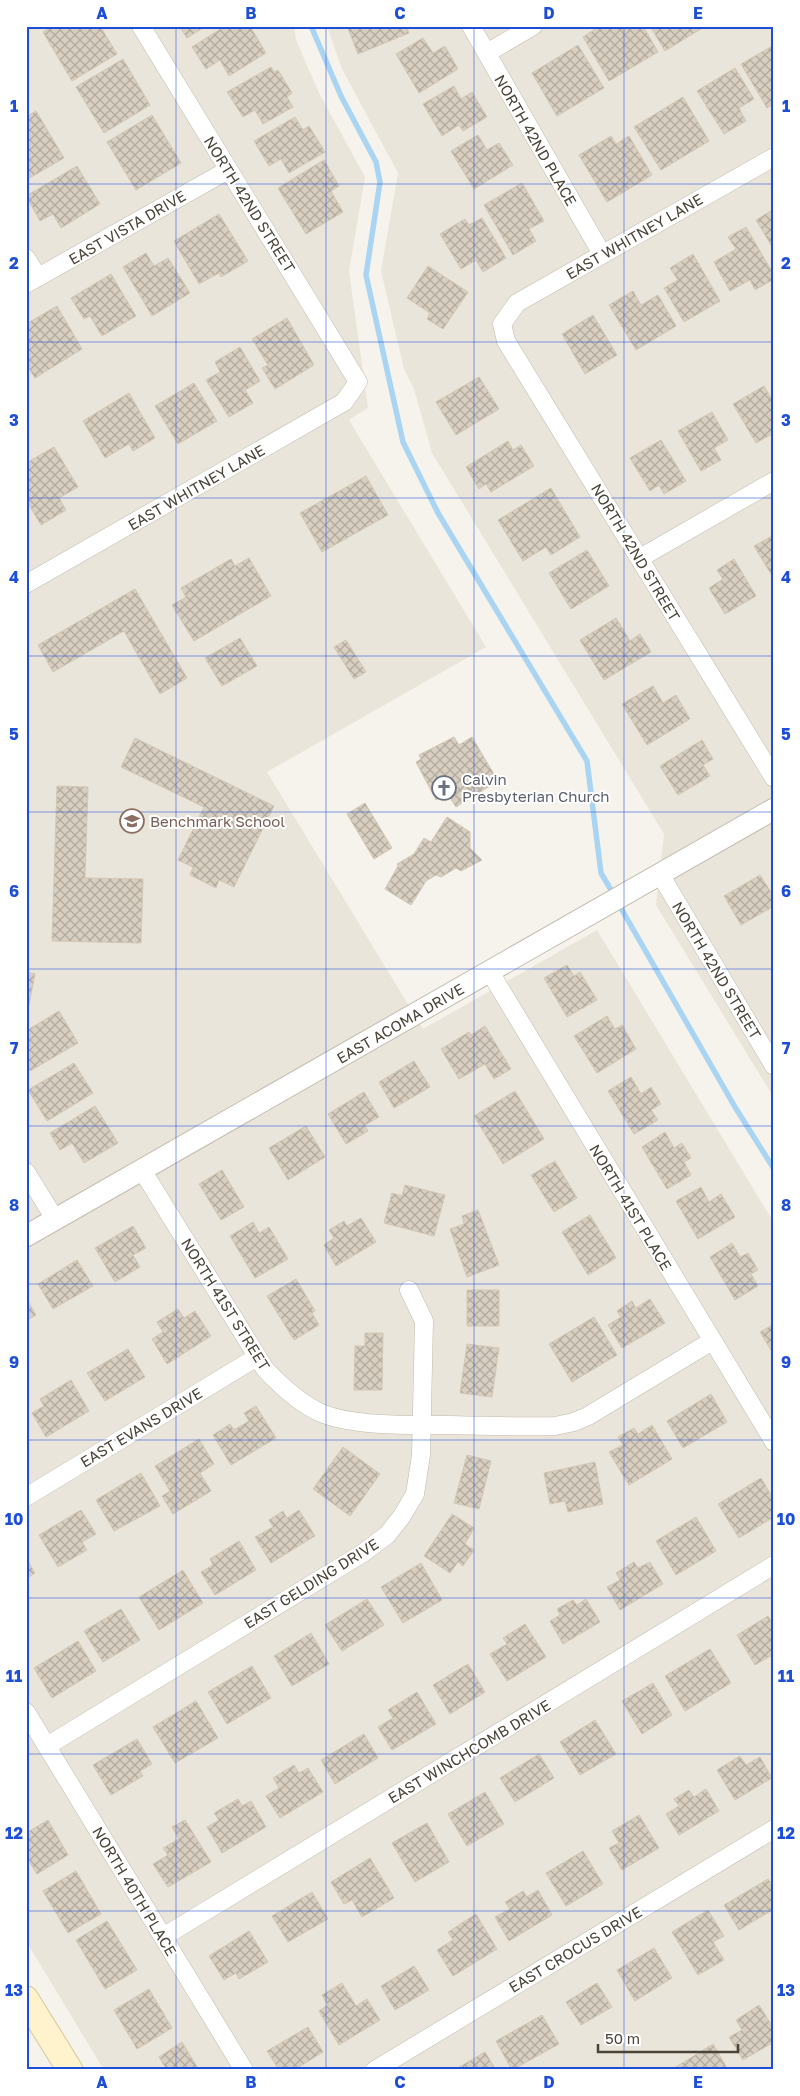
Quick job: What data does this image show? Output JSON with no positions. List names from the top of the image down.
{
  "streets": {
    "street": [
      "NORTH 42ND PLACE",
      "NORTH 42ND STREET",
      "EAST VISTA DRIVE",
      "EAST WHITNEY LANE",
      "EAST ACOMA DRIVE",
      "NORTH 41ST PLACE",
      "NORTH 41ST STREET",
      "EAST EVANS DRIVE",
      "EAST GELDING DRIVE",
      "EAST WINCHCOMB DRIVE",
      "NORTH 40TH PLACE",
      "EAST CROCUS DRIVE"
    ]
  },
  "crossings": [
    ["NORTH 42ND PLACE", "EAST WHITNEY LANE"],
    ["NORTH 42ND STREET", "EAST VISTA DRIVE"],
    ["NORTH 42ND STREET", "EAST WHITNEY LANE"],
    ["NORTH 42ND STREET", "EAST ACOMA DRIVE"],
    ["EAST ACOMA DRIVE", "NORTH 41ST PLACE"],
    ["EAST ACOMA DRIVE", "NORTH 41ST STREET"],
    ["NORTH 41ST STREET", "EAST EVANS DRIVE"],
    ["NORTH 41ST STREET", "EAST GELDING DRIVE"],
    ["EAST GELDING DRIVE", "NORTH 40TH PLACE"],
    ["EAST WINCHCOMB DRIVE", "NORTH 40TH PLACE"]
  ],
  "places": {
    "church": ["Calvin Presbyterian Church"],
    "school or university": ["Benchmark School"]
  },
  "scale_bar": "50 m",
  "grid": {
    "columns": [
      "A",
      "B",
      "C",
      "D",
      "E"
    ],
    "rows": [
      "1",
      "2",
      "3",
      "4",
      "5",
      "6",
      "7",
      "8",
      "9",
      "10",
      "11",
      "12",
      "13"
    ]
  }
}
